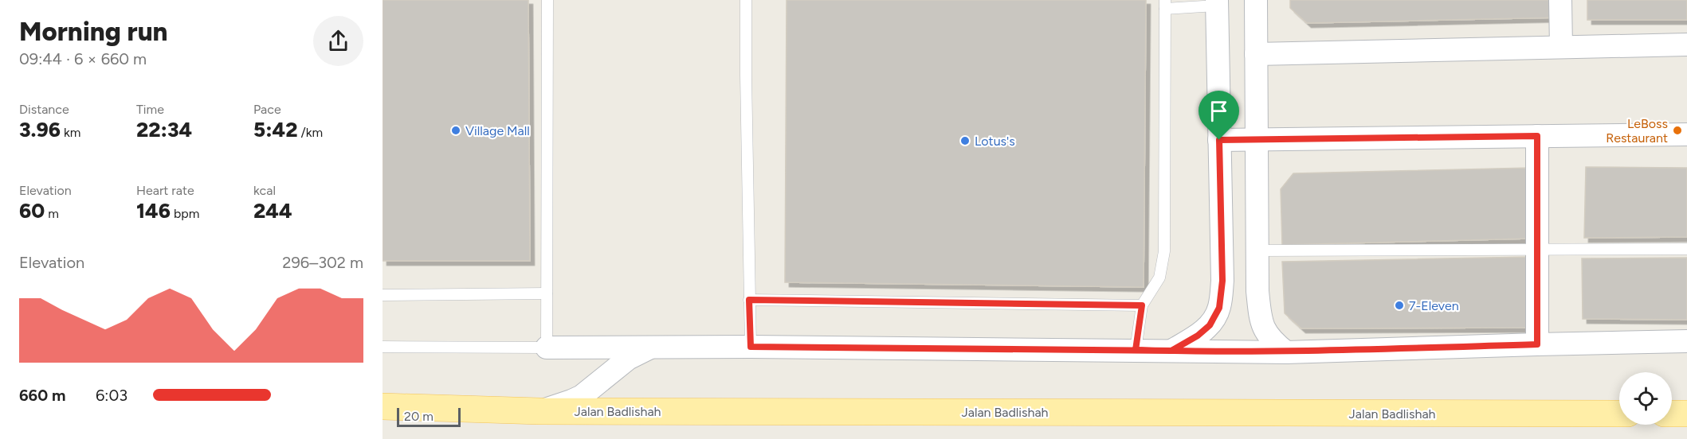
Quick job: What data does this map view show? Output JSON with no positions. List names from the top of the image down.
{
  "streets": {
    "main road": ["Jalan Badlishah"]
  },
  "places": [
    "Village Mall",
    "LeBoss Restaurant",
    "Lotus's",
    "7-Eleven"
  ],
  "scale_bar": "20 m",
  "page": {
    "heading": ["Morning run", "09:44 · 6 × 660 m"],
    "stats": [
      ["Distance", "3.96 km"],
      ["Time", "22:34"],
      ["Pace", "5:42 /km"],
      ["Elevation", "60 m"],
      ["Heart rate", "146 bpm"],
      ["kcal", "244"]
    ],
    "chart": ["Elevation", "296–302 m"],
    "list": [
      {
        "name": "660 m",
        "note": "6:03"
      }
    ],
    "scale": "20 m"
  }
}
